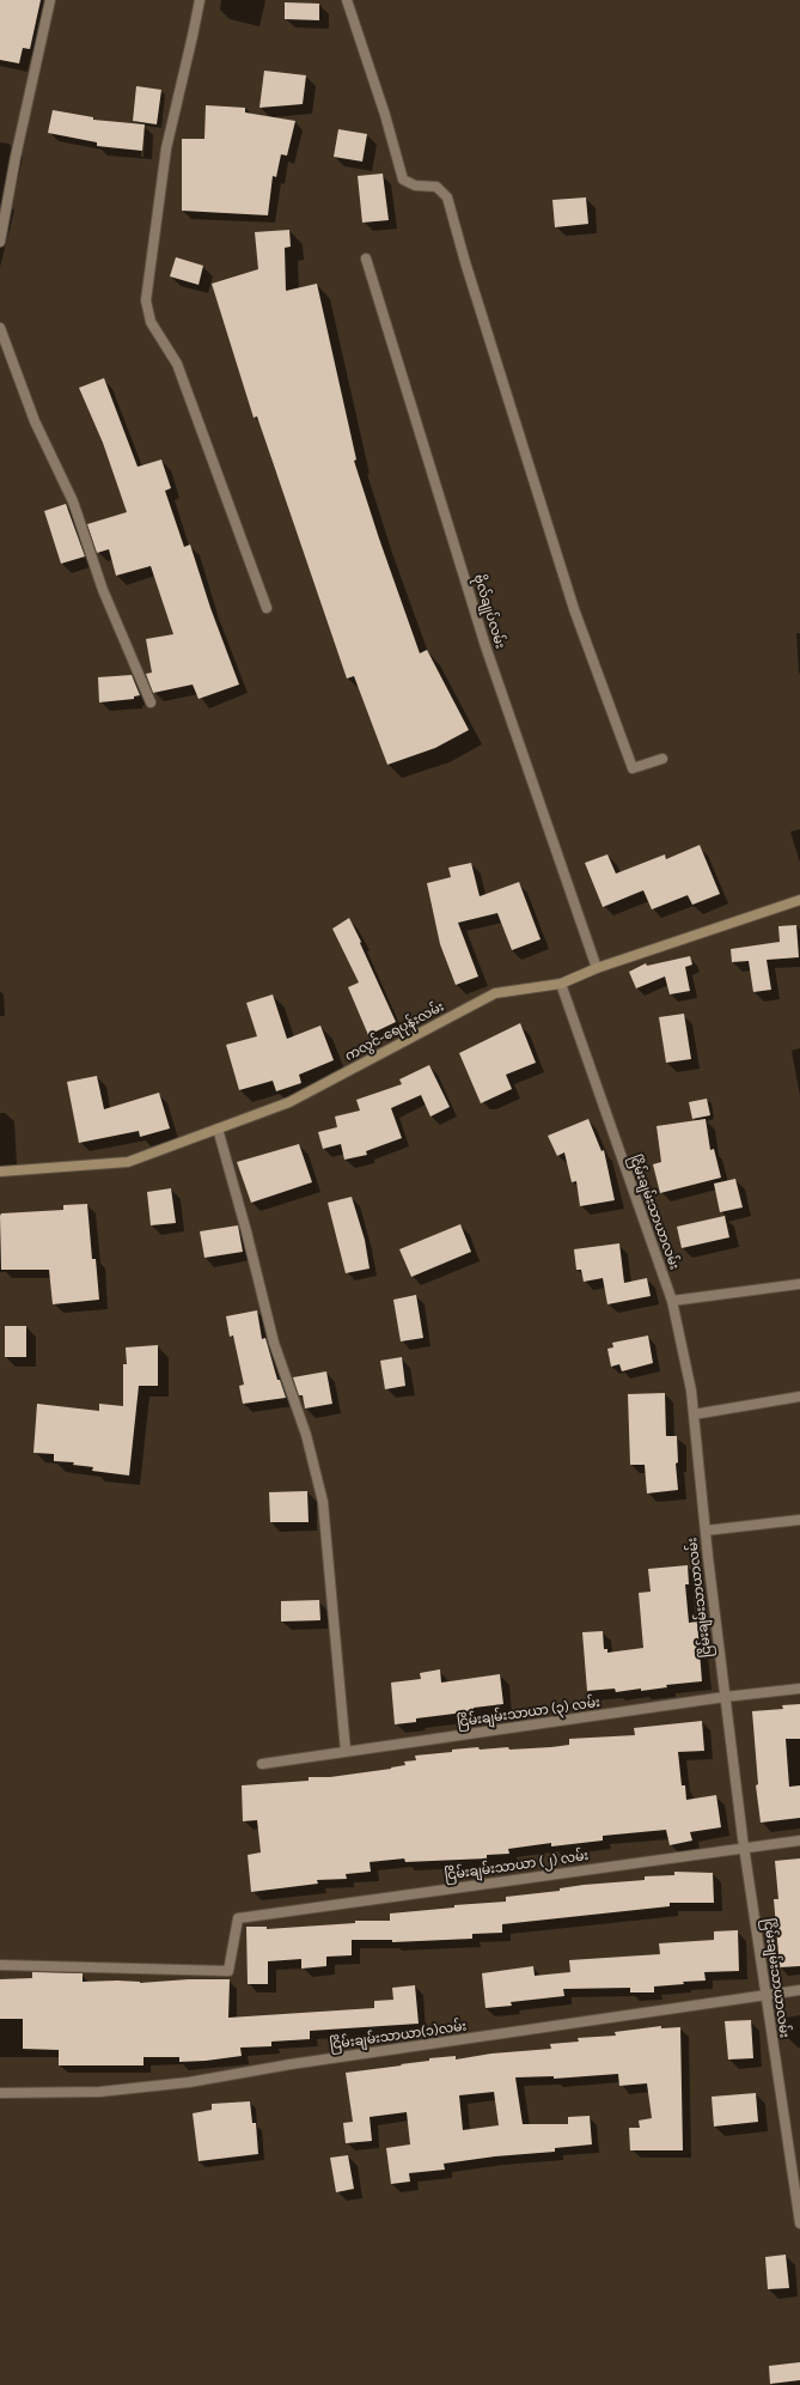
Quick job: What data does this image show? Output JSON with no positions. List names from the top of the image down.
{
  "streets": {
    "street": [
      "ဗိုလ်ချုပ်လမ်း",
      "ကလွင်-ရေပုန်းလမ်း",
      "ငြိမ်းချမ်းသာယာလမ်း",
      "ငြိမ်းချမ်းသာယာ (၃) လမ်း",
      "ငြိမ်းချမ်းသာယာ (၂) လမ်း",
      "ငြိမ်းချမ်းသာယာ(၁)လမ်း"
    ]
  },
  "crossings": [
    ["ဗိုလ်ချုပ်လမ်း", "ကလွင်-ရေပုန်းလမ်း"],
    ["ကလွင်-ရေပုန်းလမ်း", "ငြိမ်းချမ်းသာယာလမ်း"],
    ["ငြိမ်းချမ်းသာယာလမ်း", "ငြိမ်းချမ်းသာယာ (၃) လမ်း"],
    ["ငြိမ်းချမ်းသာယာလမ်း", "ငြိမ်းချမ်းသာယာ (၂) လမ်း"],
    ["ငြိမ်းချမ်းသာယာလမ်း", "ငြိမ်းချမ်းသာယာ(၁)လမ်း"]
  ]
}
